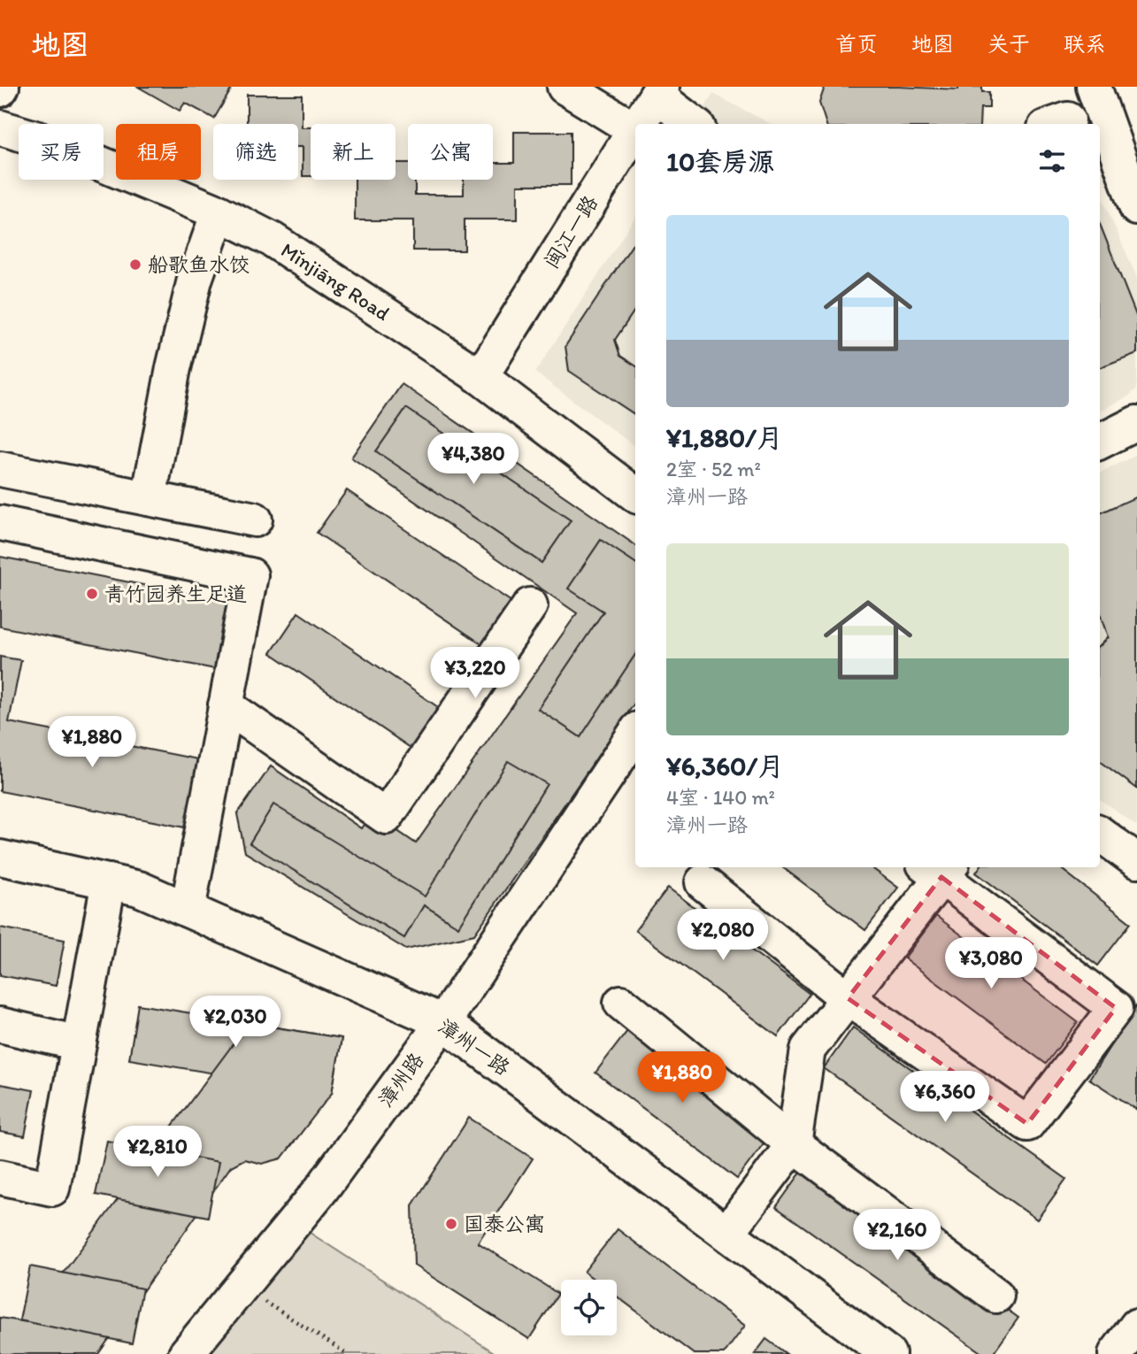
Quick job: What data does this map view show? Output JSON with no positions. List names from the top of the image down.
{
  "streets": {
    "street": [
      "闽江一路",
      "Mǐnjiāng Road",
      "漳州一路",
      "漳州路"
    ]
  },
  "crossings": [
    ["闽江一路", "Mǐnjiāng Road"],
    ["漳州一路", "漳州路"]
  ],
  "places": ["船歌鱼水饺", "青竹园养生足道", "国泰公寓"],
  "page": {
    "header": "地图",
    "nav": [
      "首页",
      "地图",
      "关于",
      "联系"
    ],
    "chip": [
      "买房",
      "租房",
      "筛选",
      "新上",
      "公寓"
    ],
    "heading": "10套房源",
    "list": [
      {
        "name": "¥1,880/月",
        "note": "2室 · 52 m² · 漳州一路"
      },
      {
        "name": "¥6,360/月",
        "note": "4室 · 140 m² · 漳州一路"
      }
    ],
    "price": [
      "¥4,380",
      "¥3,220",
      "¥1,880",
      "¥2,080",
      "¥3,080",
      "¥2,030",
      "¥1,880",
      "¥6,360",
      "¥2,810",
      "¥2,160"
    ]
  }
}
